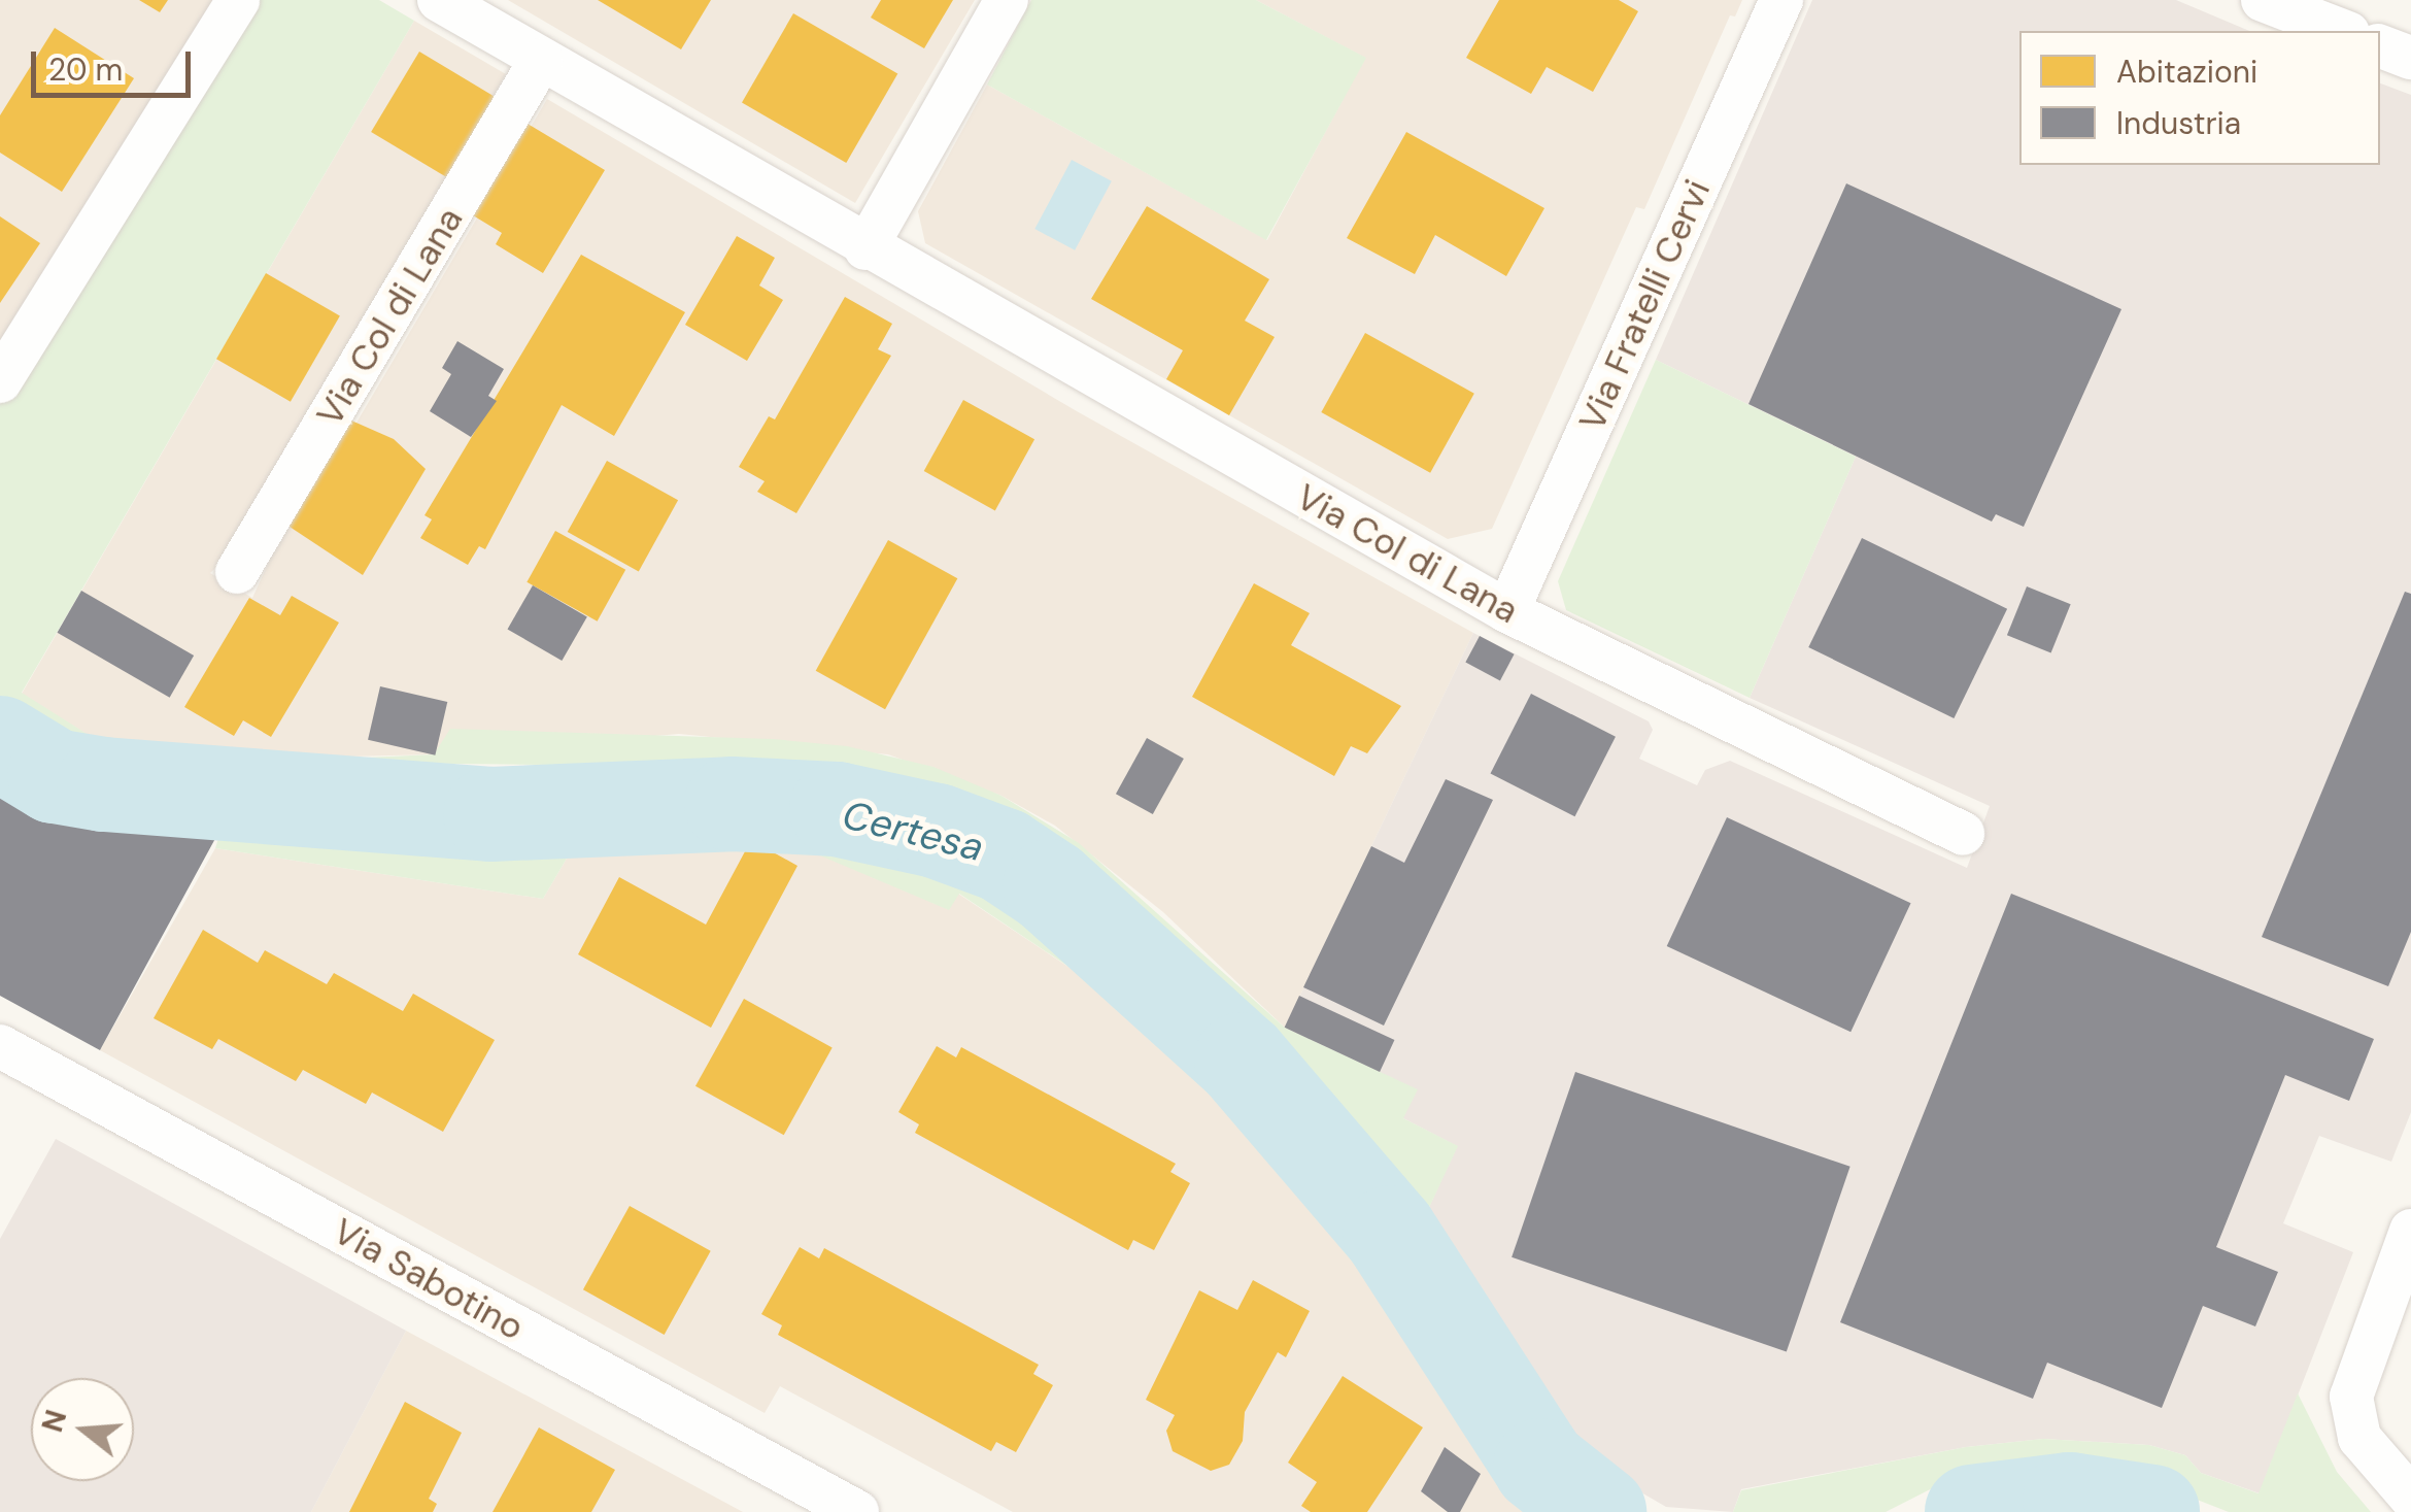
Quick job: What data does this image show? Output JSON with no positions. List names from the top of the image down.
{
  "streets": {
    "street": ["Via Fratelli Cervi", "Via Col di Lana", "Via Sabotino"]
  },
  "crossings": [
    ["Via Fratelli Cervi", "Via Col di Lana"]
  ],
  "water": ["Certesa"],
  "legend": ["Abitazioni", "Industria"],
  "scale_bar": "20 m",
  "north": "left"
}
